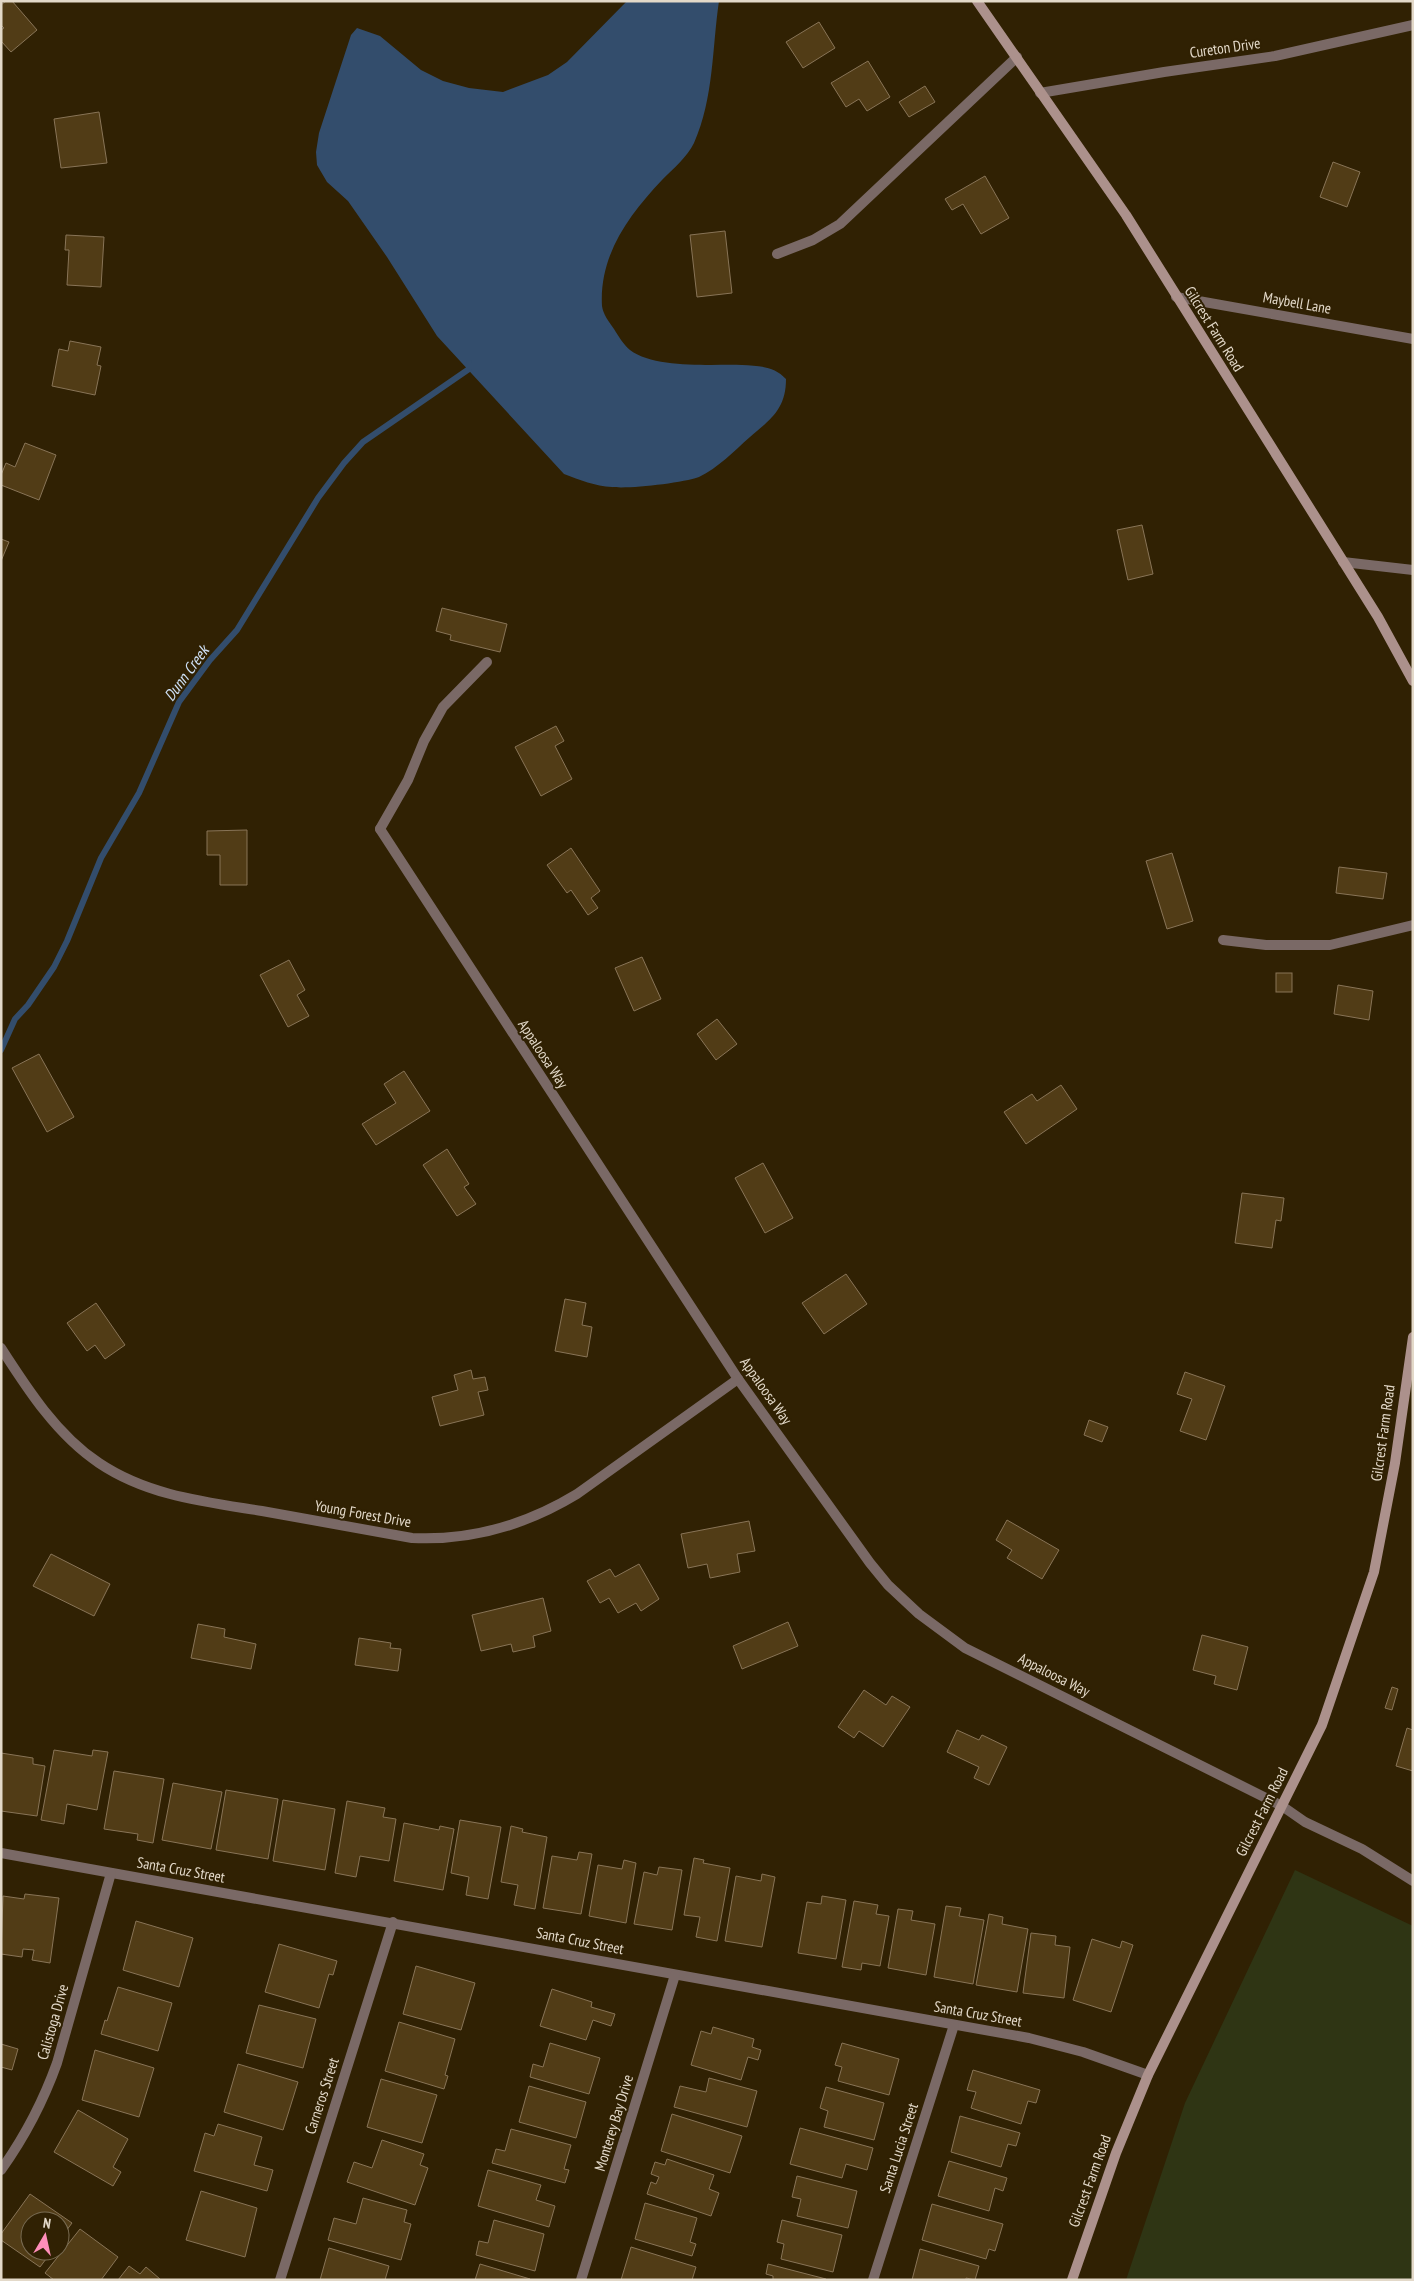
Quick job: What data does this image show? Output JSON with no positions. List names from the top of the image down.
{
  "streets": {
    "main road": ["Gilcrest Farm Road"],
    "street": [
      "Cureton Drive",
      "Maybell Lane",
      "Appaloosa Way",
      "Young Forest Drive",
      "Santa Cruz Street",
      "Calistoga Drive",
      "Carneros Street",
      "Monterey Bay Drive",
      "Santa Lucia Street"
    ]
  },
  "crossings": [
    ["Cureton Drive", "Gilcrest Farm Road"],
    ["Maybell Lane", "Gilcrest Farm Road"],
    ["Gilcrest Farm Road", "Appaloosa Way"],
    ["Gilcrest Farm Road", "Santa Cruz Street"],
    ["Appaloosa Way", "Young Forest Drive"],
    ["Santa Cruz Street", "Calistoga Drive"],
    ["Santa Cruz Street", "Carneros Street"],
    ["Santa Cruz Street", "Monterey Bay Drive"],
    ["Santa Cruz Street", "Santa Lucia Street"]
  ],
  "water": ["Dunn Creek"],
  "north": "top"
}
